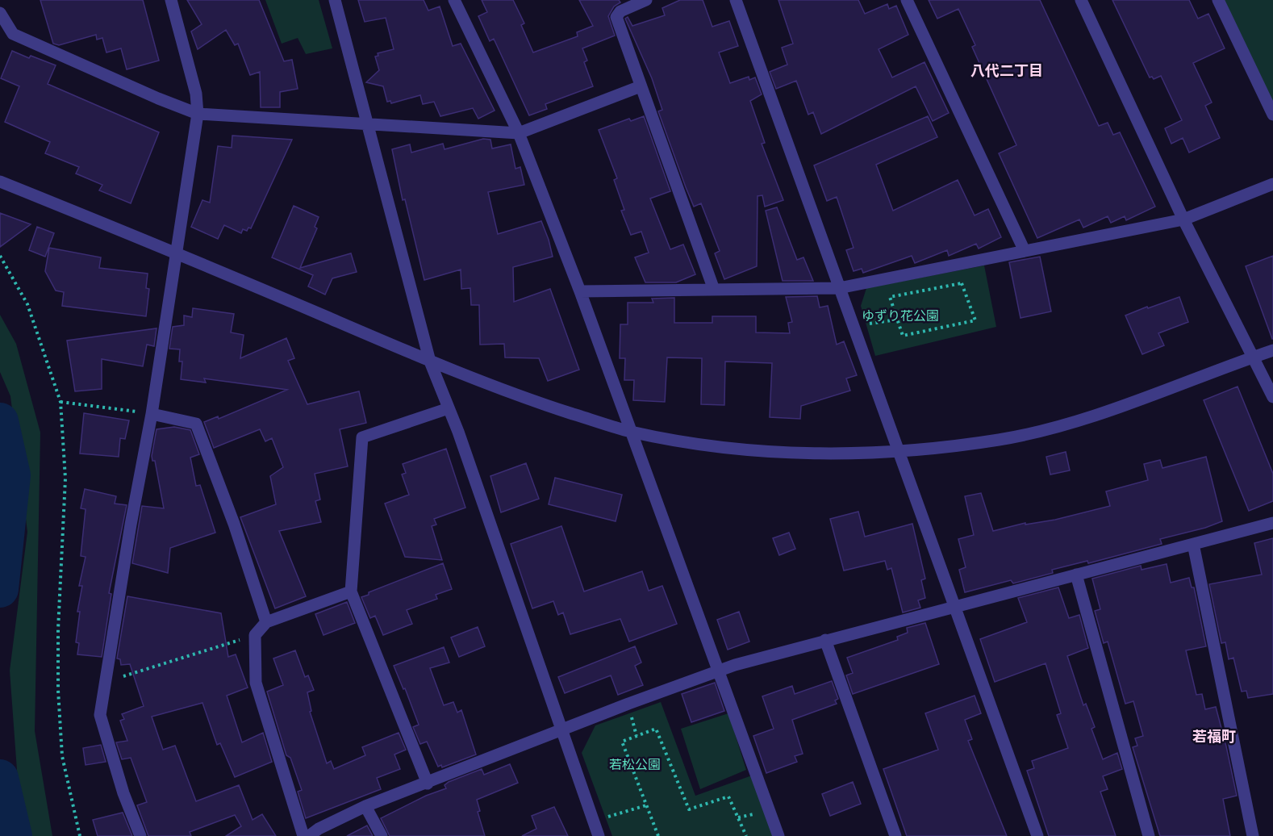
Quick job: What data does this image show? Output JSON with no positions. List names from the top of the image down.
{
  "districts": ["八代二丁目", "若福町"],
  "parks": ["ゆずり花公園", "若松公園"]
}
